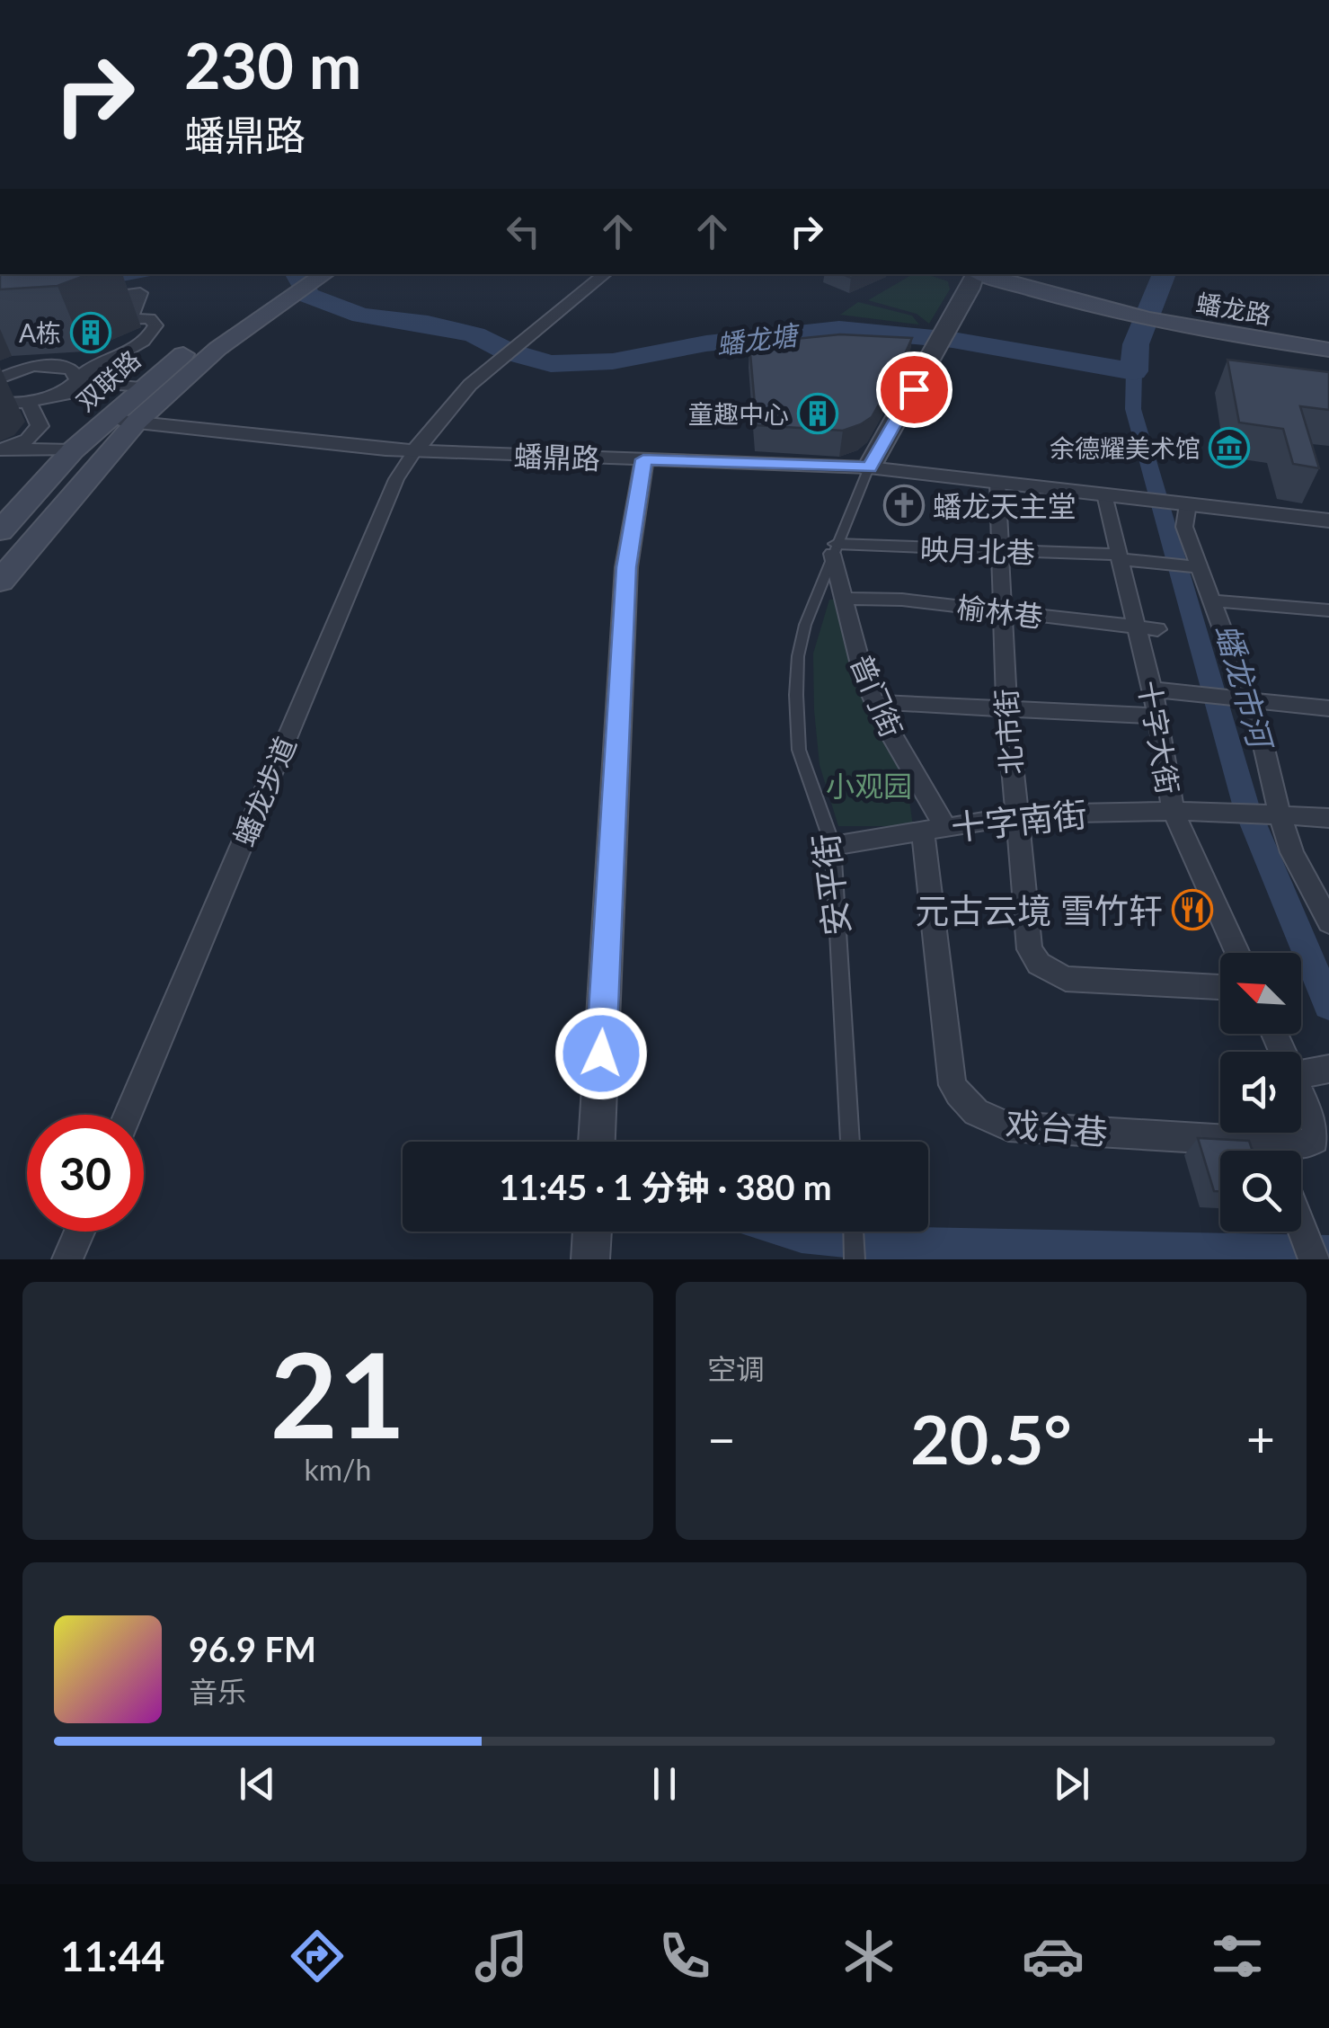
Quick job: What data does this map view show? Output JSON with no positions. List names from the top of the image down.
{
  "streets": {
    "main road": ["蟠龙路", "双联路"],
    "street": [
      "蟠鼎路",
      "映月北巷",
      "榆林巷",
      "普门街",
      "北市街",
      "十字大街",
      "蟠龙步道",
      "十字南街",
      "戏台巷"
    ],
    "lane": ["安平街"]
  },
  "crossings": [
    ["双联路", "蟠鼎路"],
    ["蟠鼎路", "北市街"],
    ["蟠鼎路", "十字大街"],
    ["蟠鼎路", "蟠龙步道"],
    ["蟠鼎路", "安平街"],
    ["映月北巷", "普门街"],
    ["映月北巷", "北市街"],
    ["映月北巷", "十字大街"],
    ["映月北巷", "安平街"],
    ["榆林巷", "普门街"],
    ["榆林巷", "北市街"],
    ["榆林巷", "十字大街"],
    ["普门街", "十字南街"],
    ["普门街", "安平街"],
    ["普门街", "戏台巷"],
    ["北市街", "十字南街"],
    ["十字大街", "十字南街"],
    ["十字南街", "安平街"],
    ["十字南街", "戏台巷"]
  ],
  "water": ["蟠龙塘", "蟠龙市河"],
  "parks": ["小观园"],
  "places": {
    "building": ["A栋", "童趣中心"],
    "museum": ["余德耀美术馆"],
    "church": ["蟠龙天主堂"],
    "restaurant": ["元古云境 雪竹轩"]
  },
  "north": "top left",
  "page": {
    "turn": ["230 m", "蟠鼎路"],
    "limit": "30",
    "trip": "11:45 · 1 分钟 · 380 m",
    "tile": [
      ["21", "km/h"],
      "空调"
    ],
    "heat": ["−", "20.5°", "+"],
    "song": ["96.9 FM", "音乐"],
    "tabs": "11:44"
  }
}
